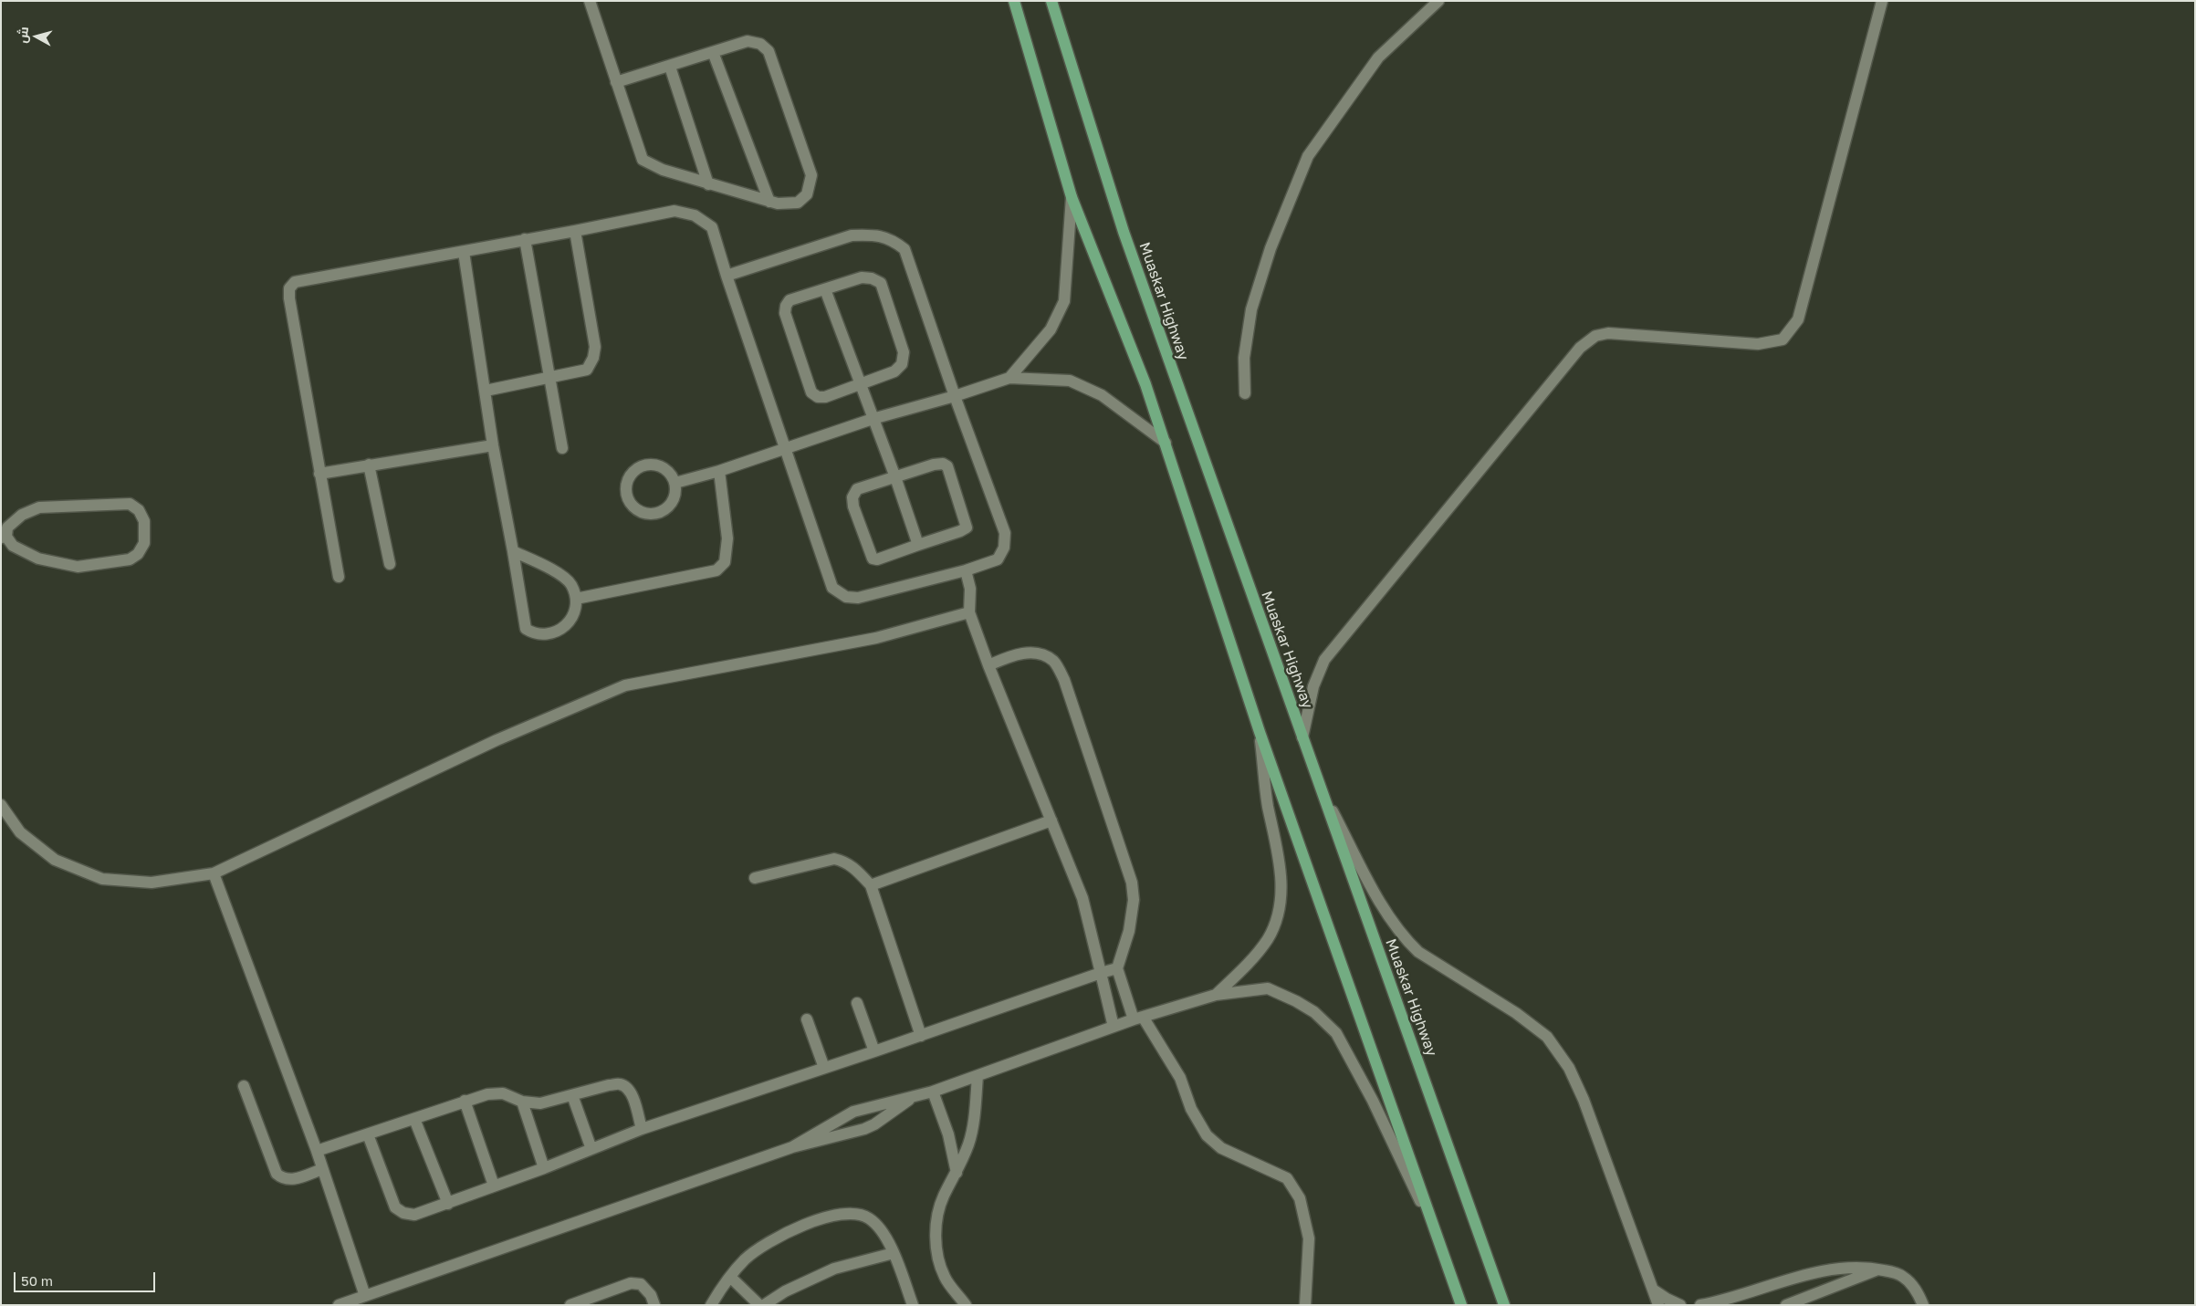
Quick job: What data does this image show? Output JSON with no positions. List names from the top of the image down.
{
  "streets": {
    "main road": ["Muaskar Highway"]
  },
  "scale_bar": "50 m",
  "north": "left"
}
